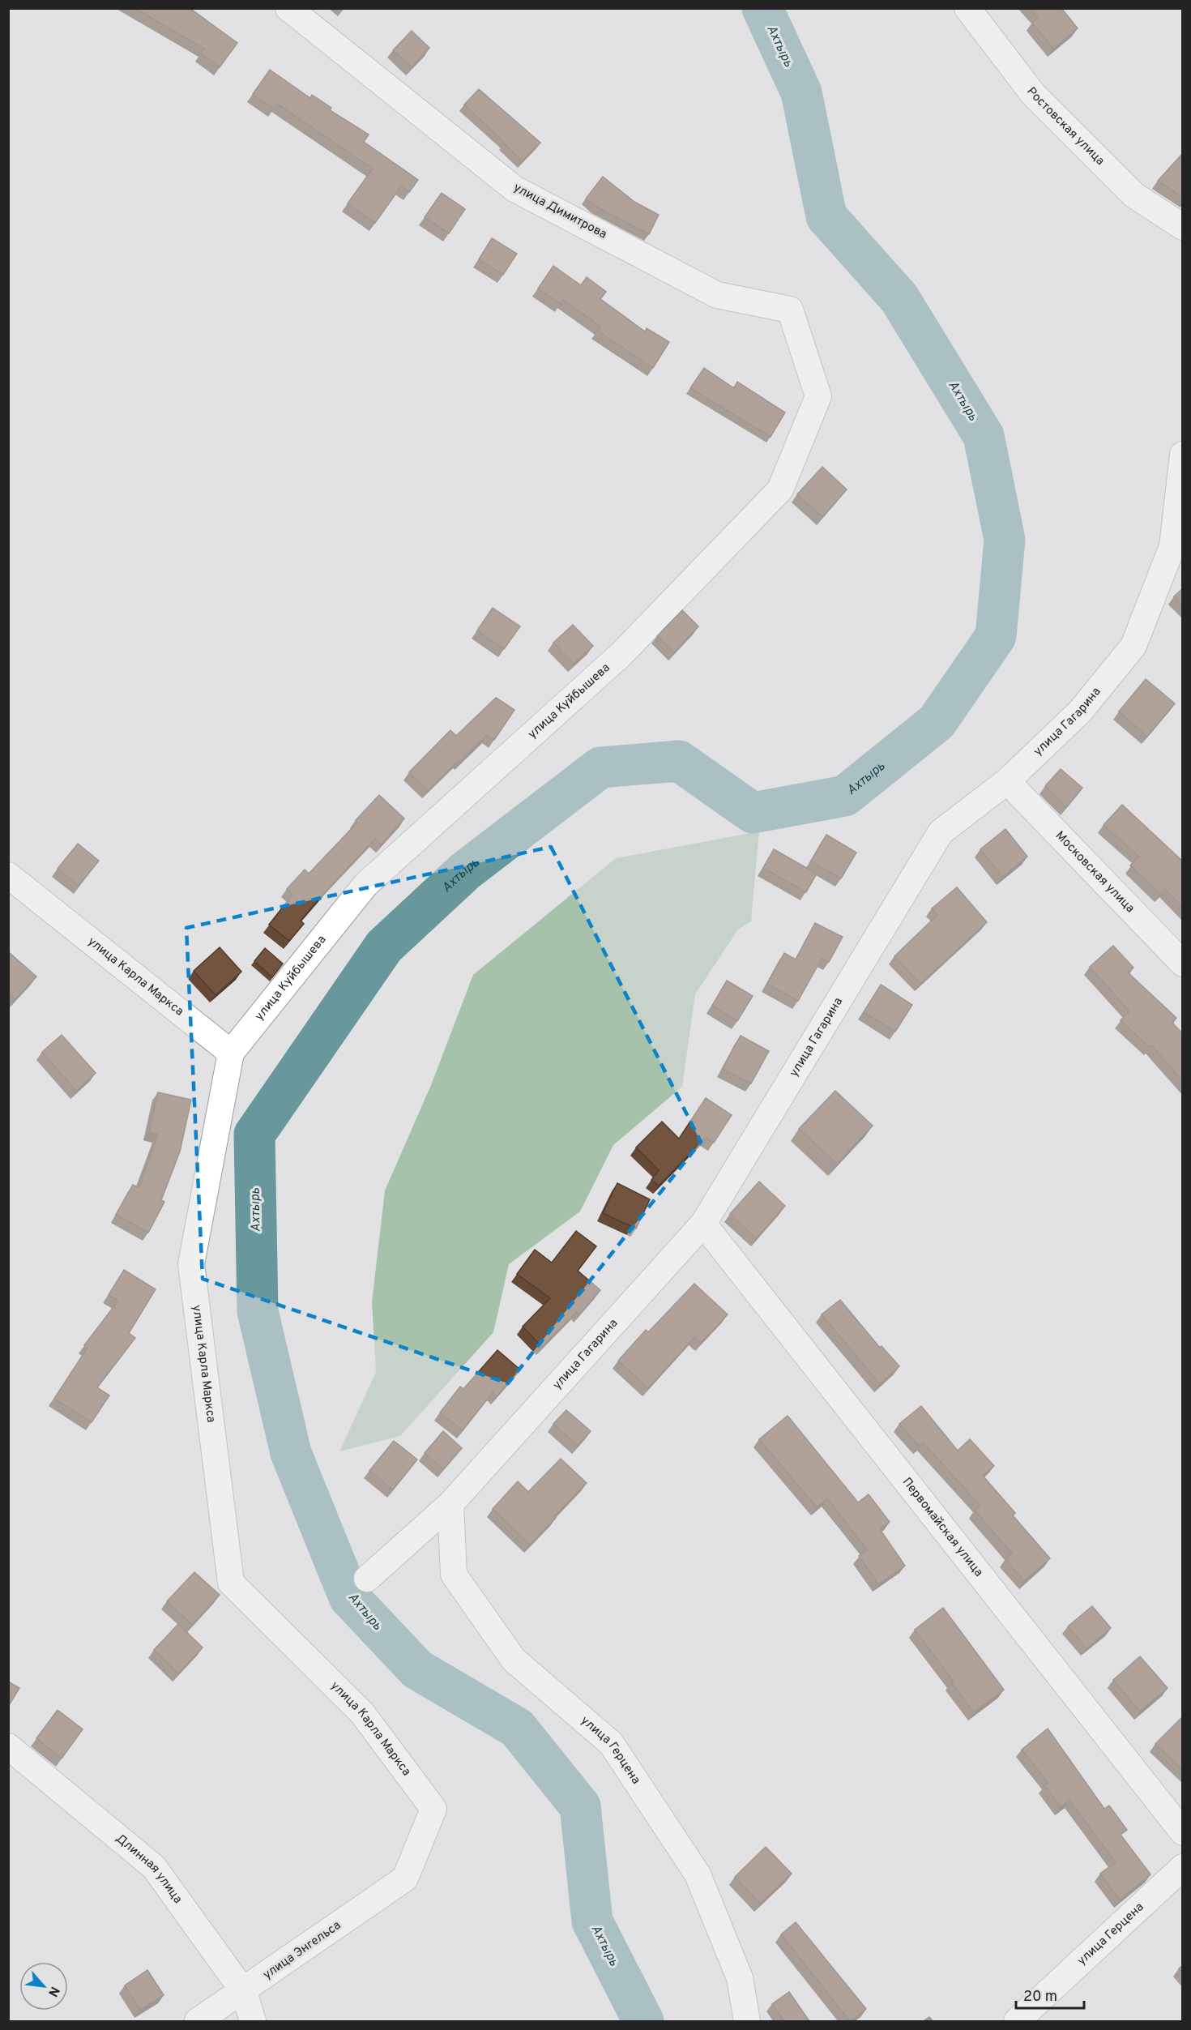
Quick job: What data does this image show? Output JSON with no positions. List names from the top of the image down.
{
  "streets": {
    "street": [
      "Ростовская улица",
      "улица Димитрова",
      "улица Куйбышева",
      "улица Гагарина",
      "Московская улица",
      "улица Карла Маркса",
      "Первомайская улица",
      "улица Герцена",
      "Длинная улица",
      "улица Энгельса"
    ]
  },
  "crossings": [
    ["улица Димитрова", "улица Куйбышева"],
    ["улица Куйбышева", "улица Карла Маркса"],
    ["улица Гагарина", "Московская улица"],
    ["улица Гагарина", "Первомайская улица"],
    ["улица Гагарина", "улица Герцена"],
    ["улица Карла Маркса", "улица Энгельса"],
    ["Длинная улица", "улица Энгельса"]
  ],
  "water": ["Ахтырь"],
  "scale_bar": "20 m",
  "north": "bottom right"
}
